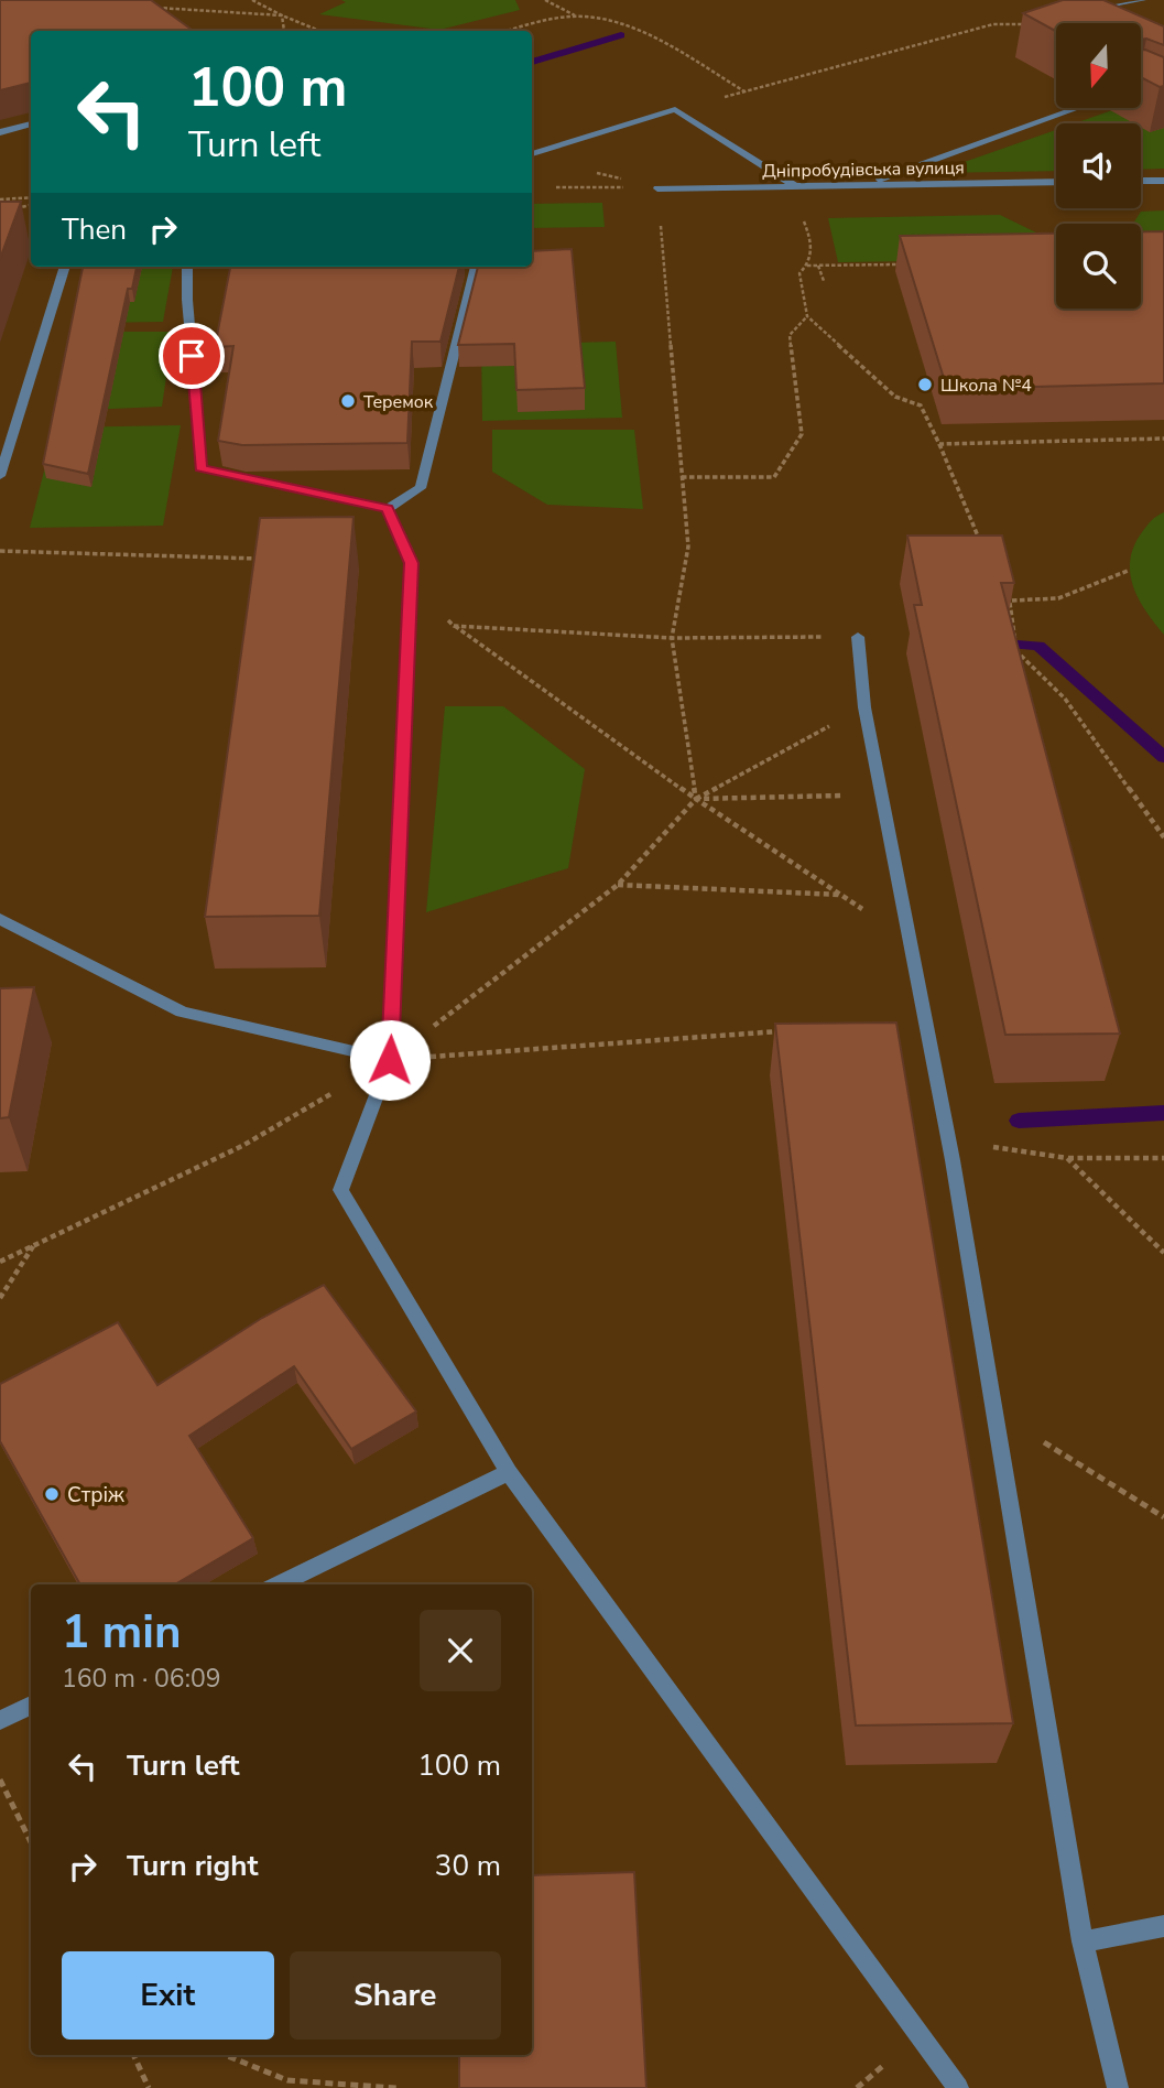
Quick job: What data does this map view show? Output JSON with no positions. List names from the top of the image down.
{
  "streets": {
    "street": ["Дніпробудівська вулиця"]
  },
  "places": ["Школа №4", "Теремок", "Стріж"],
  "north": "bottom",
  "page": {
    "turn": ["100 m", "Turn left"],
    "then": "Then",
    "heading": ["1 min", "160 m · 06:09"],
    "list": [
      {
        "name": "Turn left",
        "value": "100 m"
      },
      {
        "name": "Turn right",
        "value": "30 m"
      }
    ],
    "buttons": ["Exit", "Share"]
  }
}
